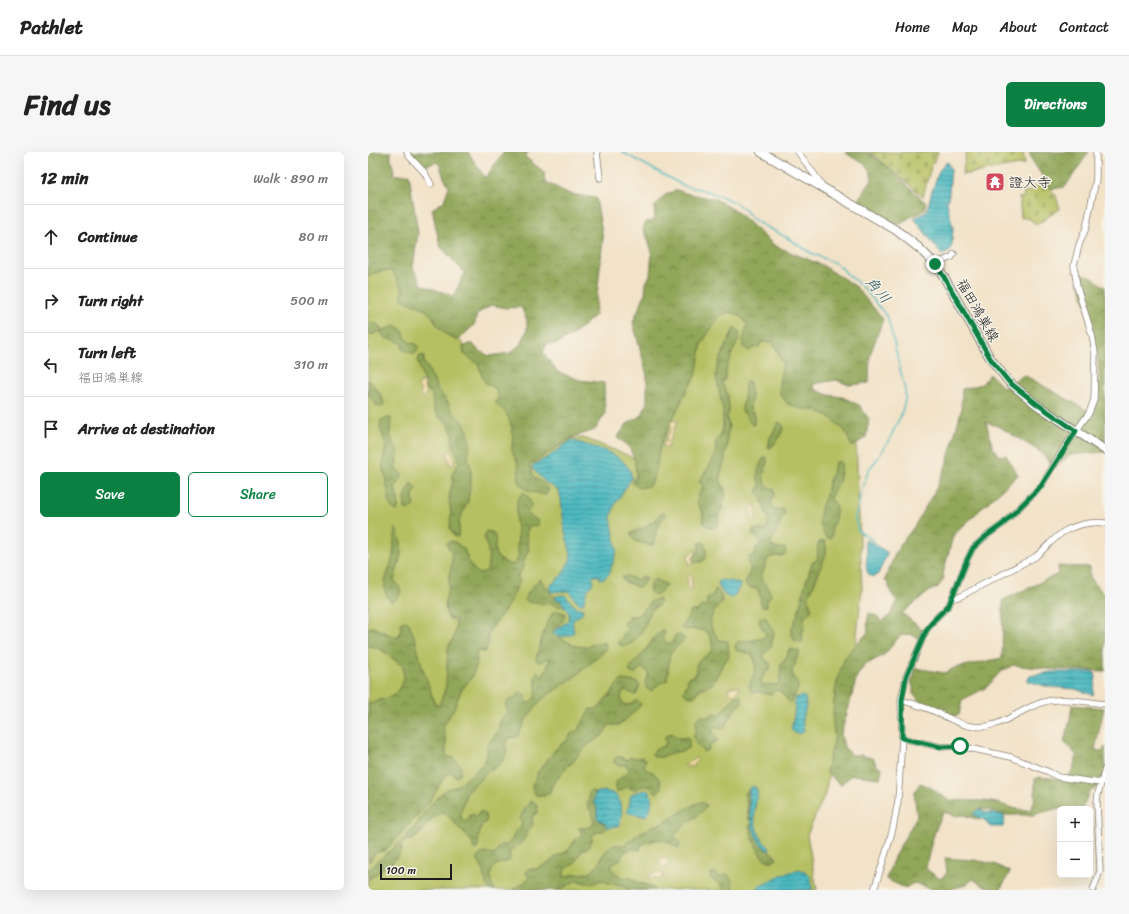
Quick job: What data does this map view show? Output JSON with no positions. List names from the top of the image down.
{
  "streets": {
    "main road": ["福田鴻巣線"]
  },
  "water": ["角川"],
  "places": {
    "temple": ["證大寺"]
  },
  "scale_bar": "100 m",
  "page": {
    "header": "Pathlet",
    "nav": [
      "Home",
      "Map",
      "About",
      "Contact"
    ],
    "title": "Find us",
    "buttons": [
      "Directions",
      ["Save", "Share"]
    ],
    "heading": ["12 min", "Walk · 890 m"],
    "list": [
      ["Continue", "80 m"],
      ["Turn right", "500 m"],
      ["Turn left", "福田鴻巣線", "310 m"],
      "Arrive at destination"
    ],
    "map_buttons": ["+", "−"],
    "scale": "100 m"
  }
}
